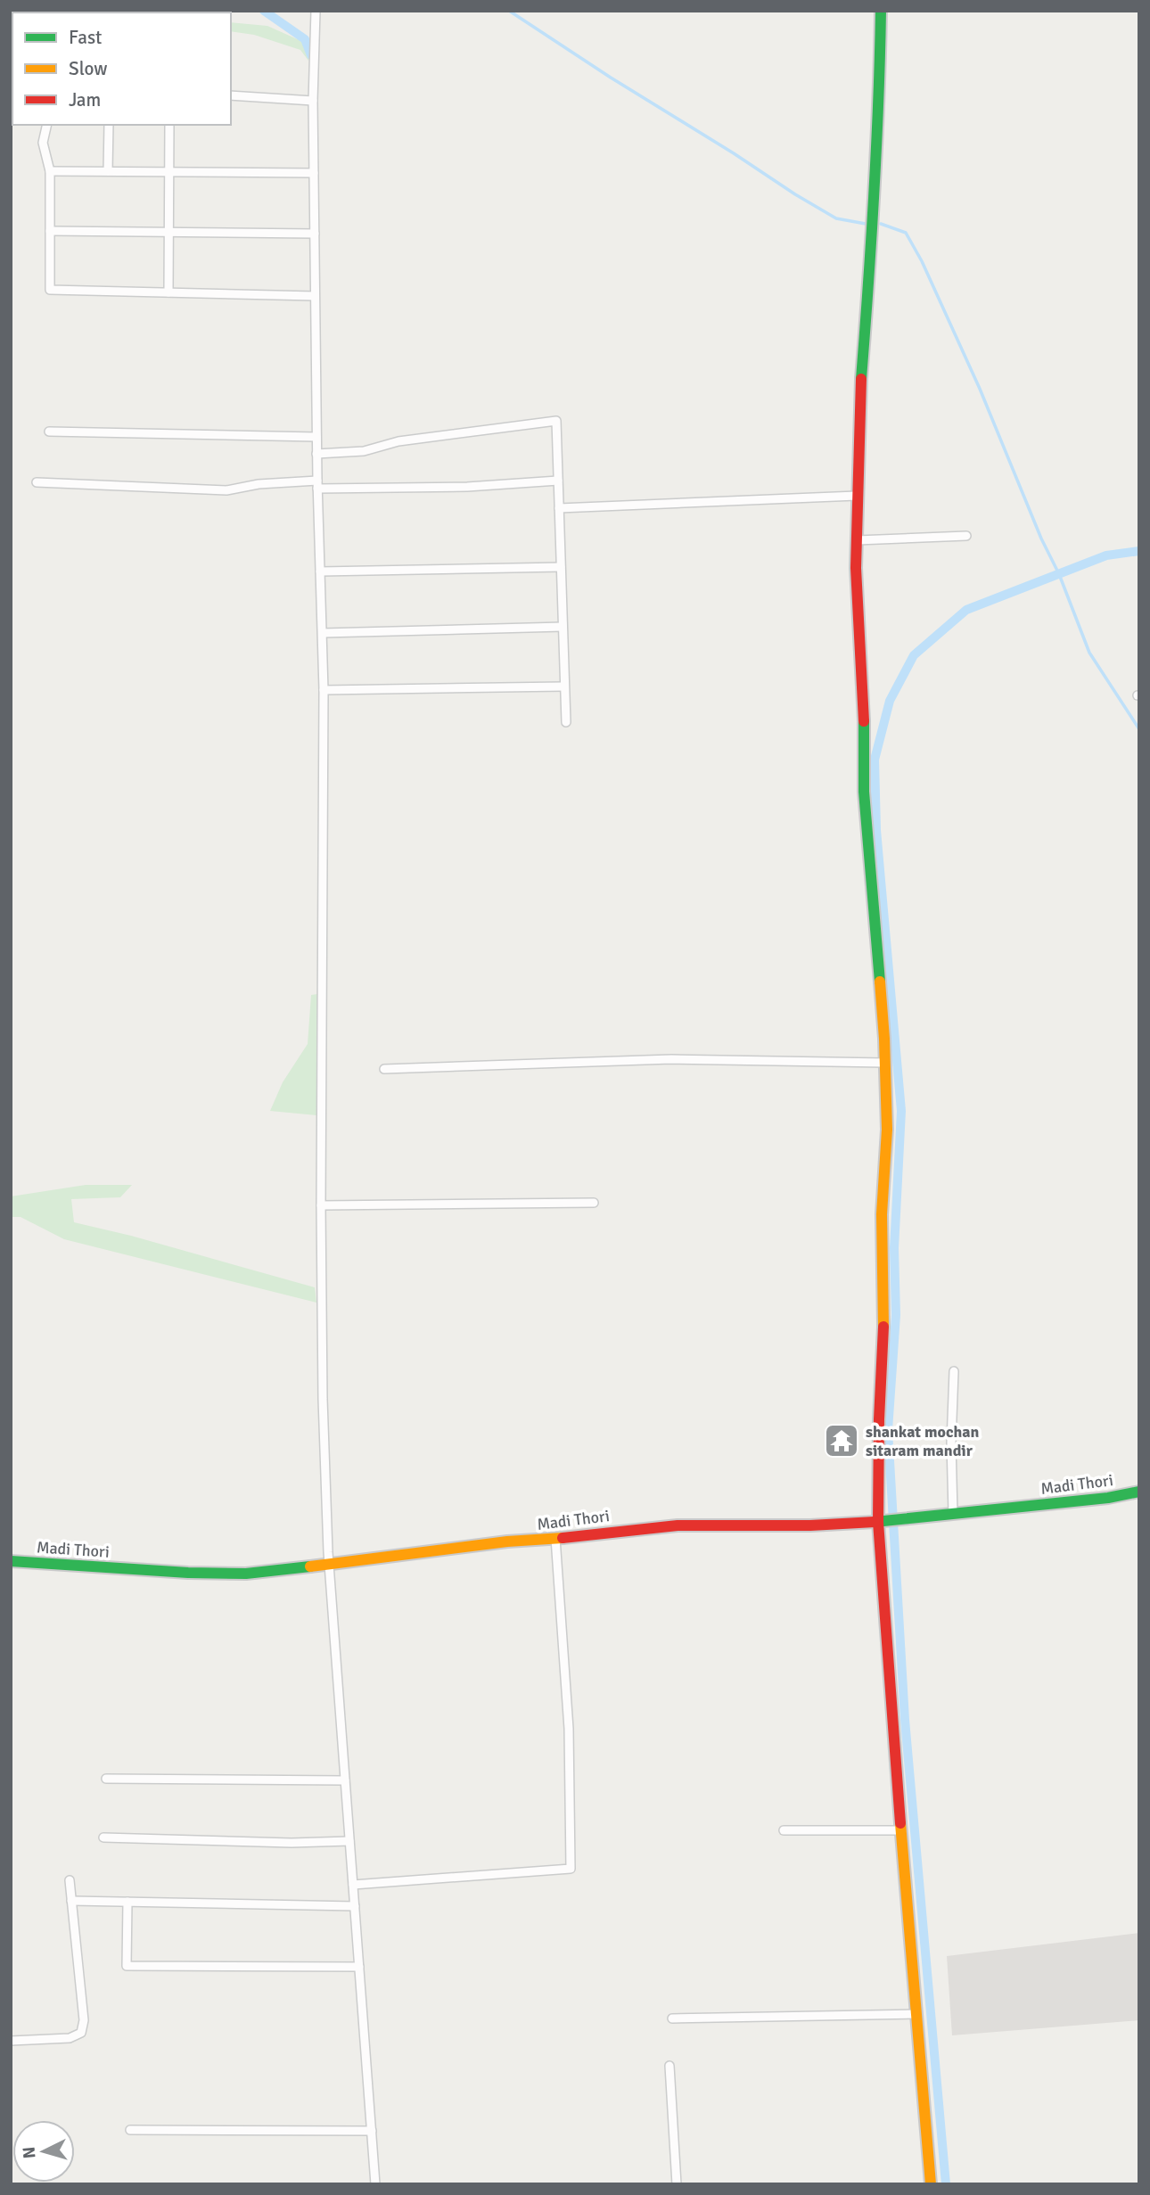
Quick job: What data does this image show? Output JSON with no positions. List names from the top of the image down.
{
  "streets": {
    "street": ["Madi Thori"]
  },
  "places": {
    "temple": ["shankat mochan sitaram mandir"]
  },
  "legend": ["Fast", "Slow", "Jam"],
  "north": "left"
}
